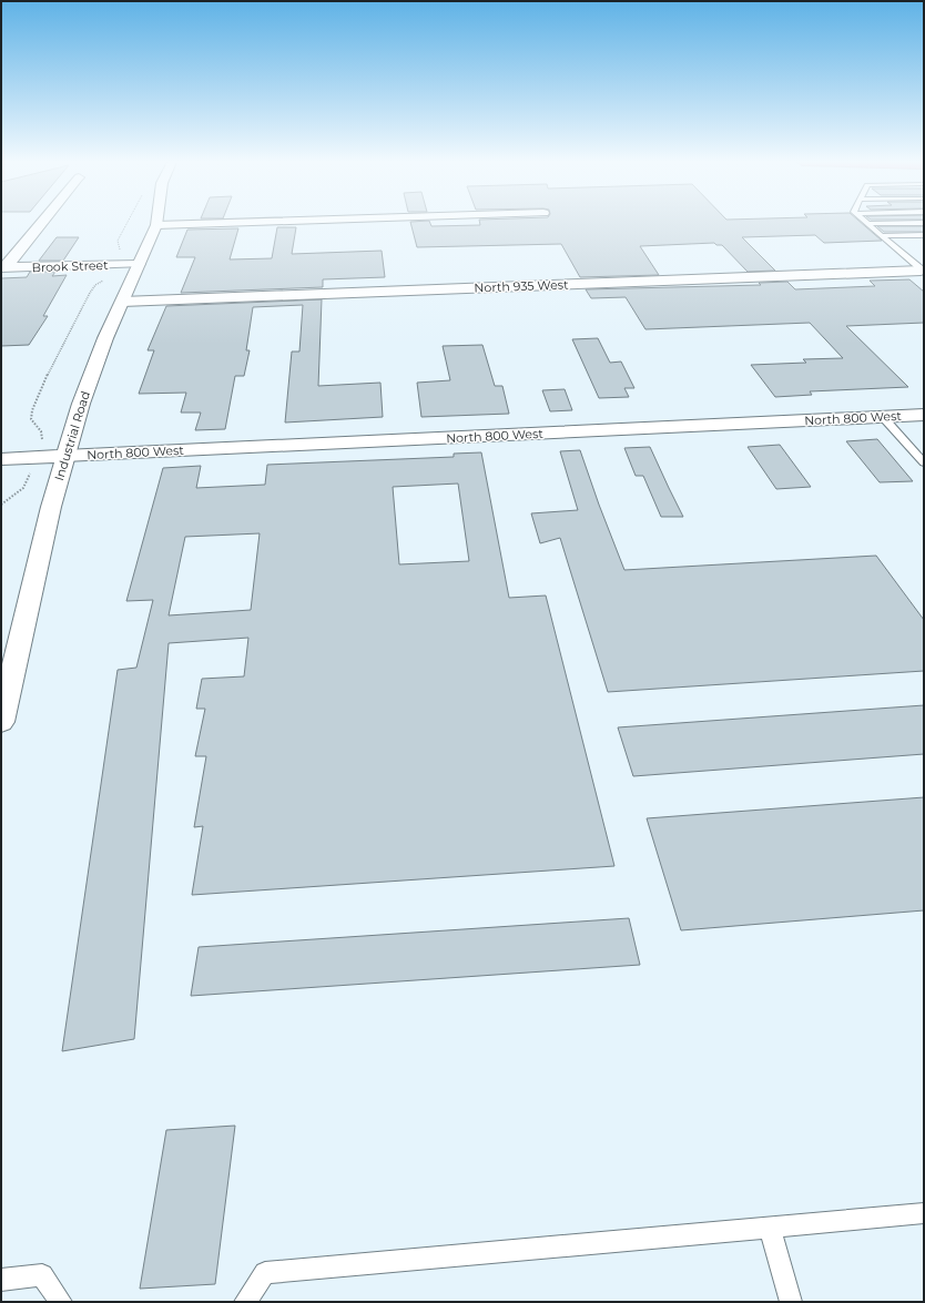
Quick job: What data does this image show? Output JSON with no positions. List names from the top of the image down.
{
  "streets": {
    "street": [
      "Brook Street",
      "North 935 West",
      "North 800 West",
      "Industrial Road"
    ]
  },
  "crossings": [
    ["Brook Street", "Industrial Road"],
    ["North 935 West", "Industrial Road"],
    ["North 800 West", "Industrial Road"]
  ]
}
